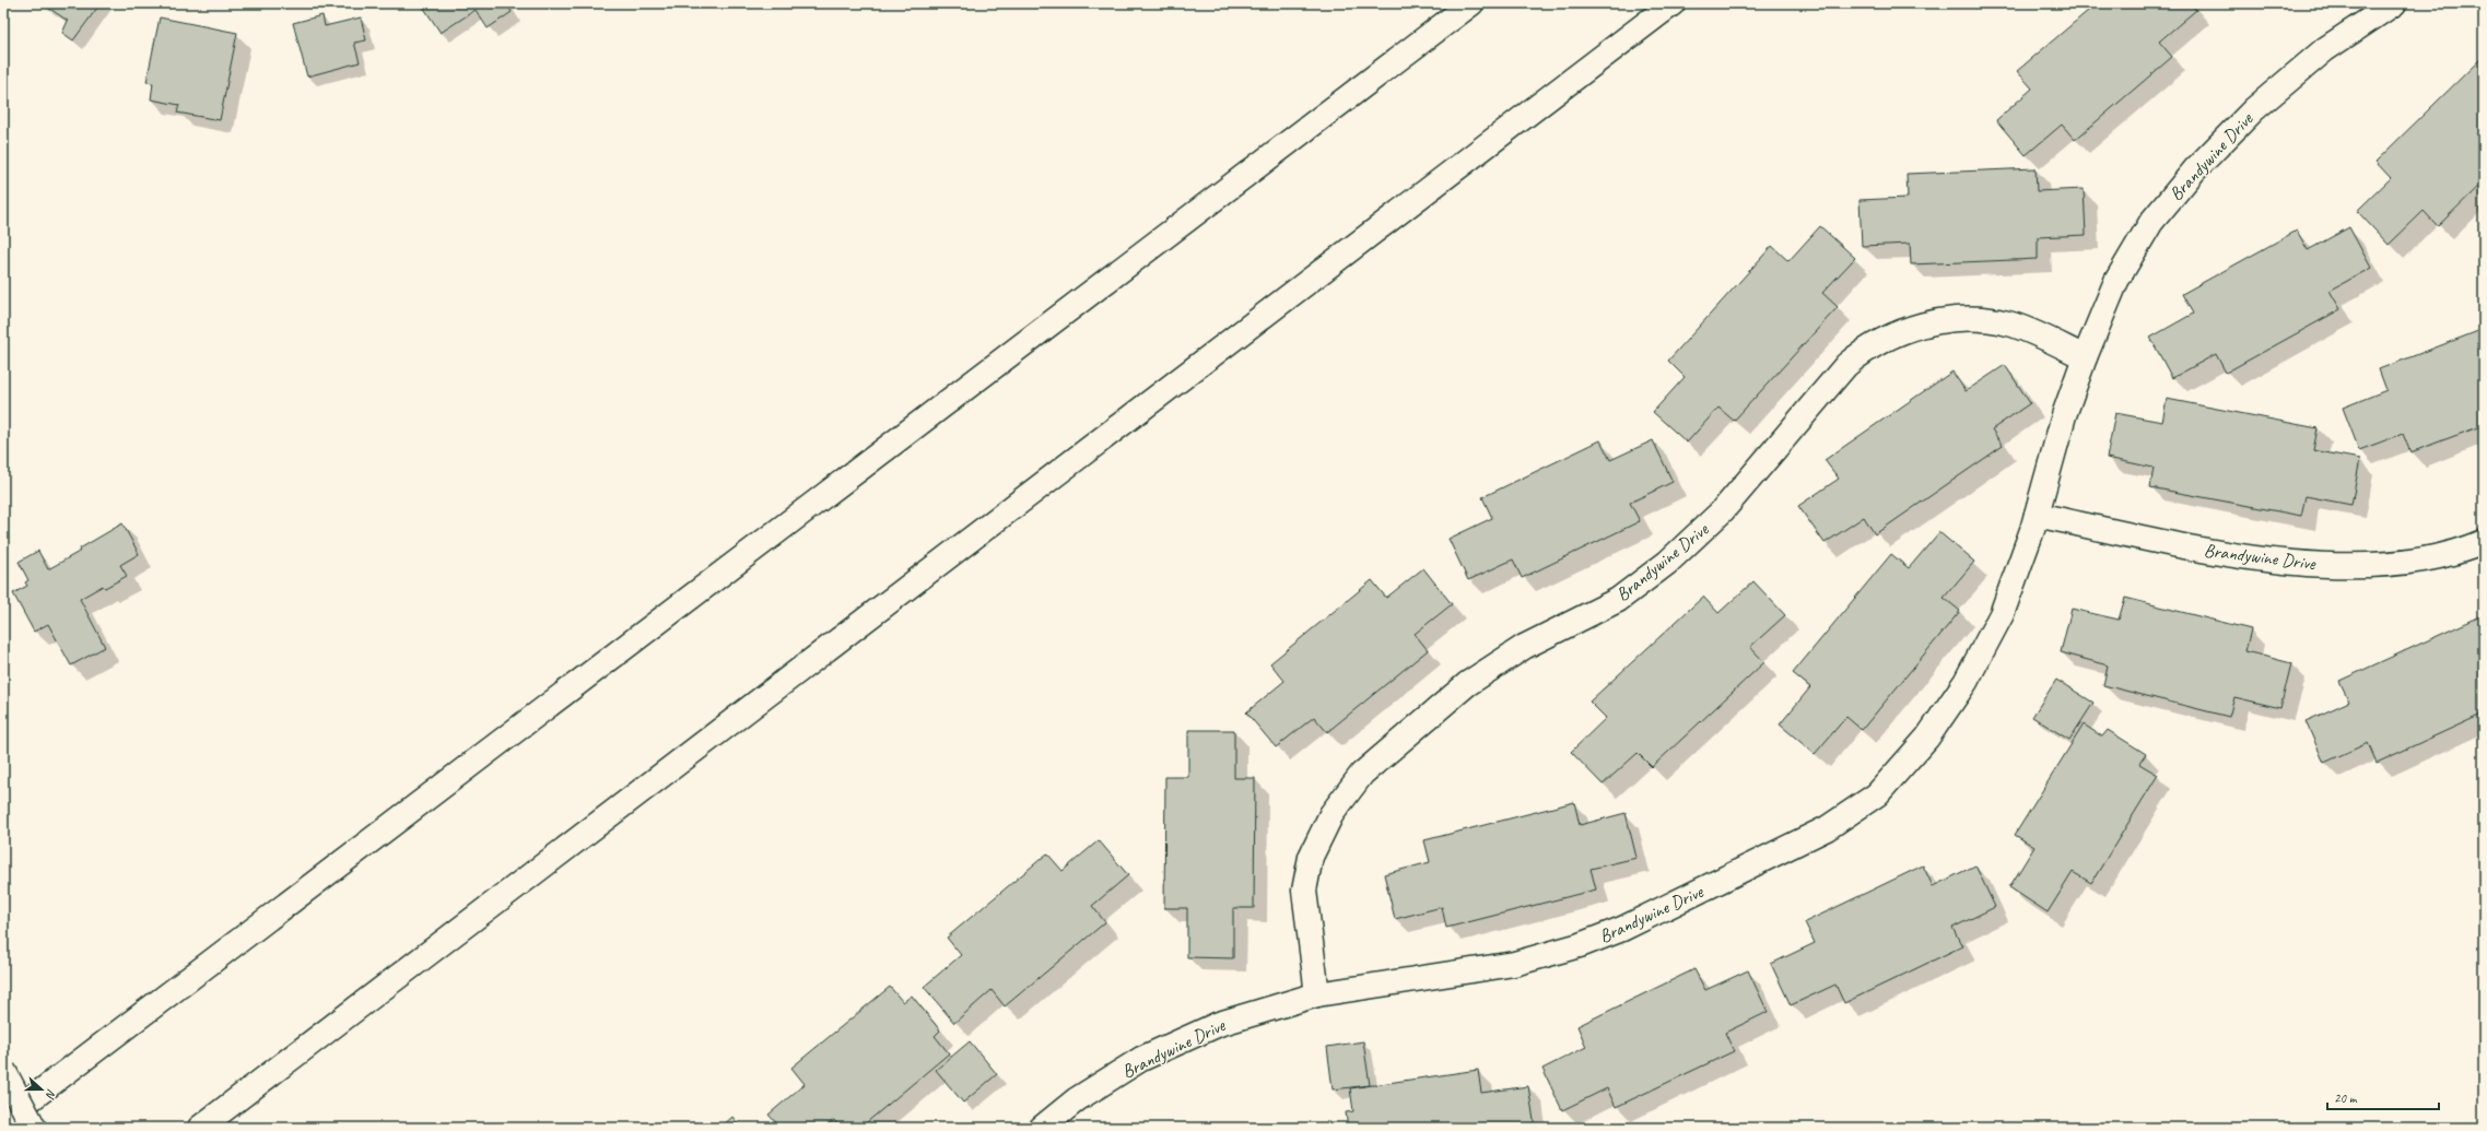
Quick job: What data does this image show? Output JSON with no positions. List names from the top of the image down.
{
  "streets": {
    "main road": ["Brandywine Drive"]
  },
  "scale_bar": "20 m",
  "north": "right"
}
